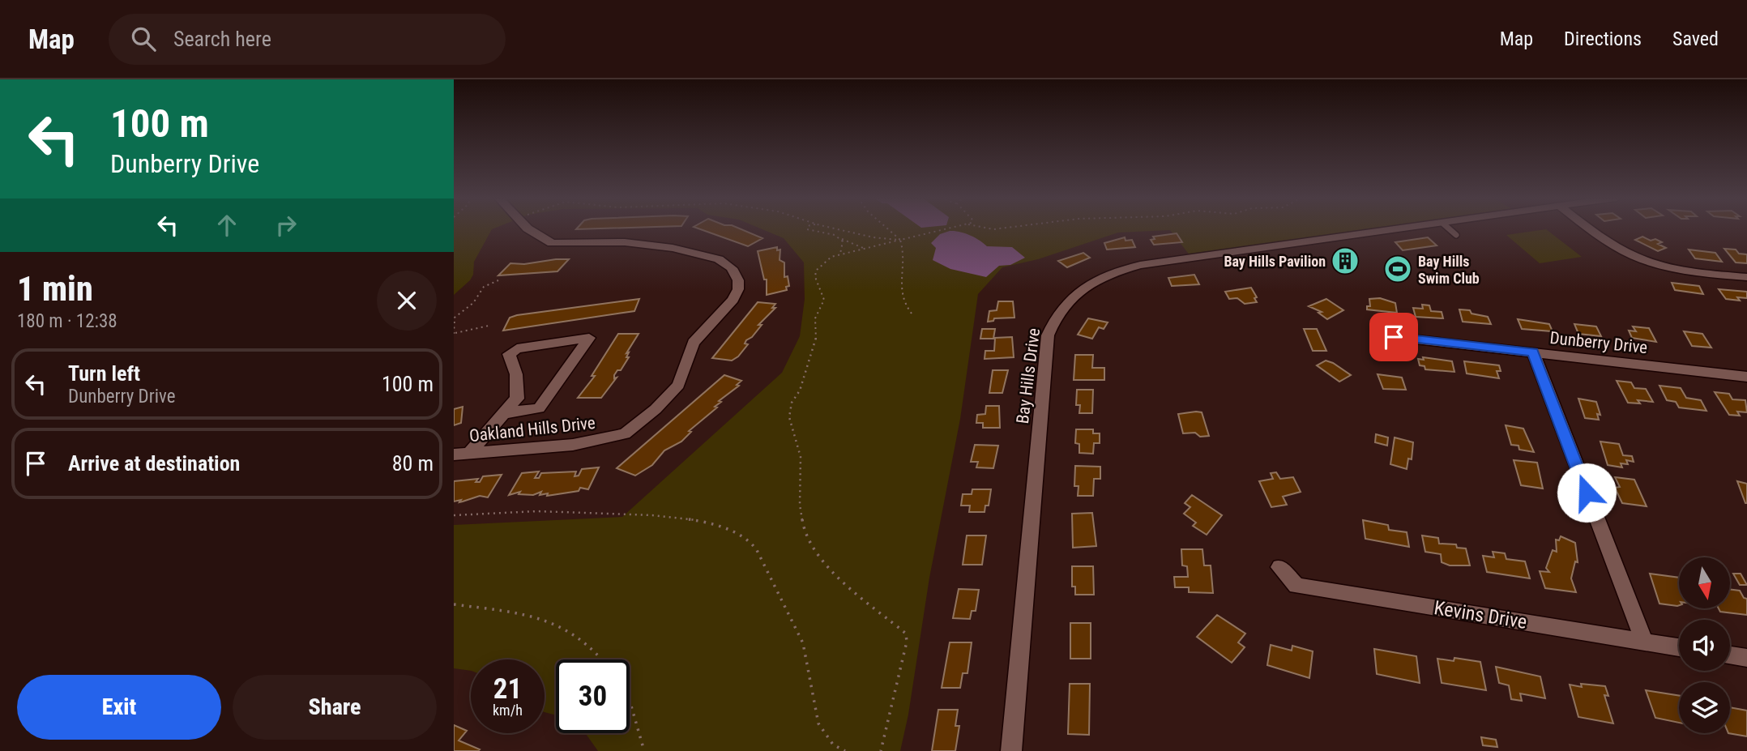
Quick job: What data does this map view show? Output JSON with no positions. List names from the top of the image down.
{
  "streets": {
    "street": [
      "Dunberry Drive",
      "Bay Hills Drive",
      "Oakland Hills Drive",
      "Kevins Drive"
    ]
  },
  "places": {
    "building": ["Bay Hills Pavilion"],
    "sports": ["Bay Hills Swim Club"]
  },
  "north": "bottom",
  "page": {
    "header": "Map",
    "search": "Search here",
    "nav": ["Map", "Directions", "Saved"],
    "turn": ["100 m", "Dunberry Drive"],
    "heading": ["1 min", "180 m · 12:38"],
    "list": [
      {
        "name": "Turn left",
        "note": "Dunberry Drive",
        "value": "100 m"
      },
      {
        "name": "Arrive at destination",
        "value": "80 m"
      }
    ],
    "speed": "21 km/h",
    "limit": "30",
    "buttons": ["Exit", "Share"]
  }
}
